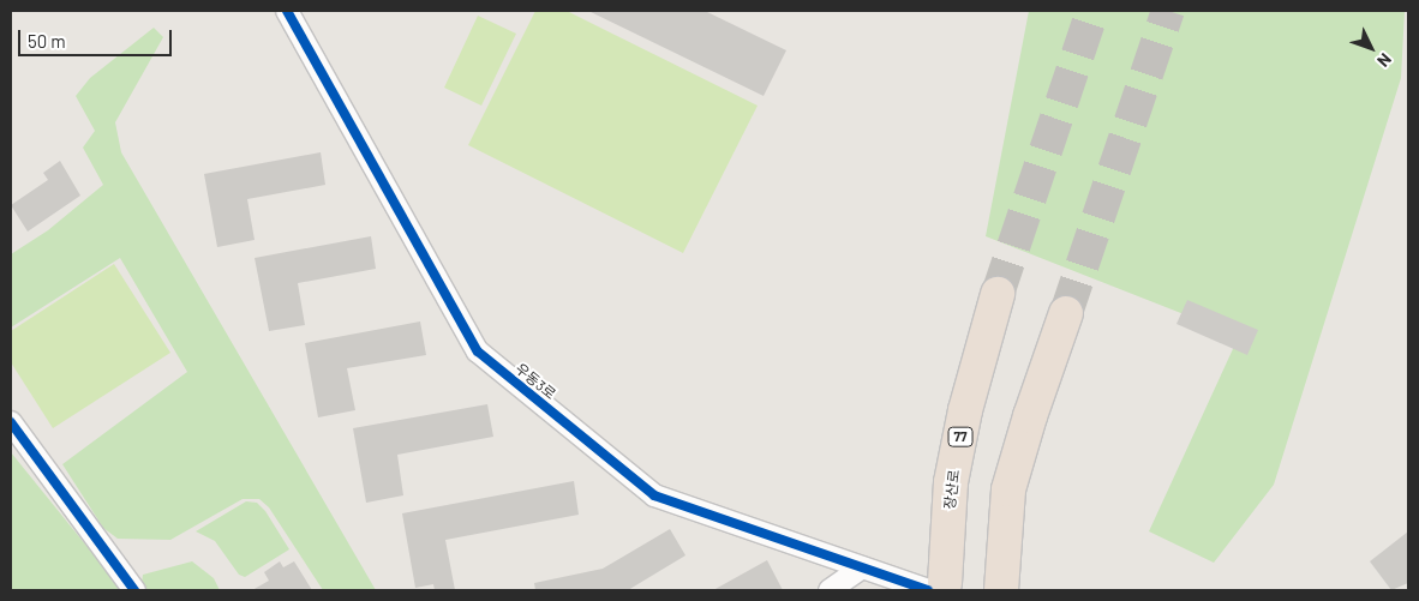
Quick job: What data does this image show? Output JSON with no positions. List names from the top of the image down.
{
  "streets": {
    "highway": ["77", "장산로"],
    "street": ["우동3로"]
  },
  "crossings": [
    ["우동3로", "장산로"]
  ],
  "scale_bar": "50 m",
  "north": "bottom right"
}
